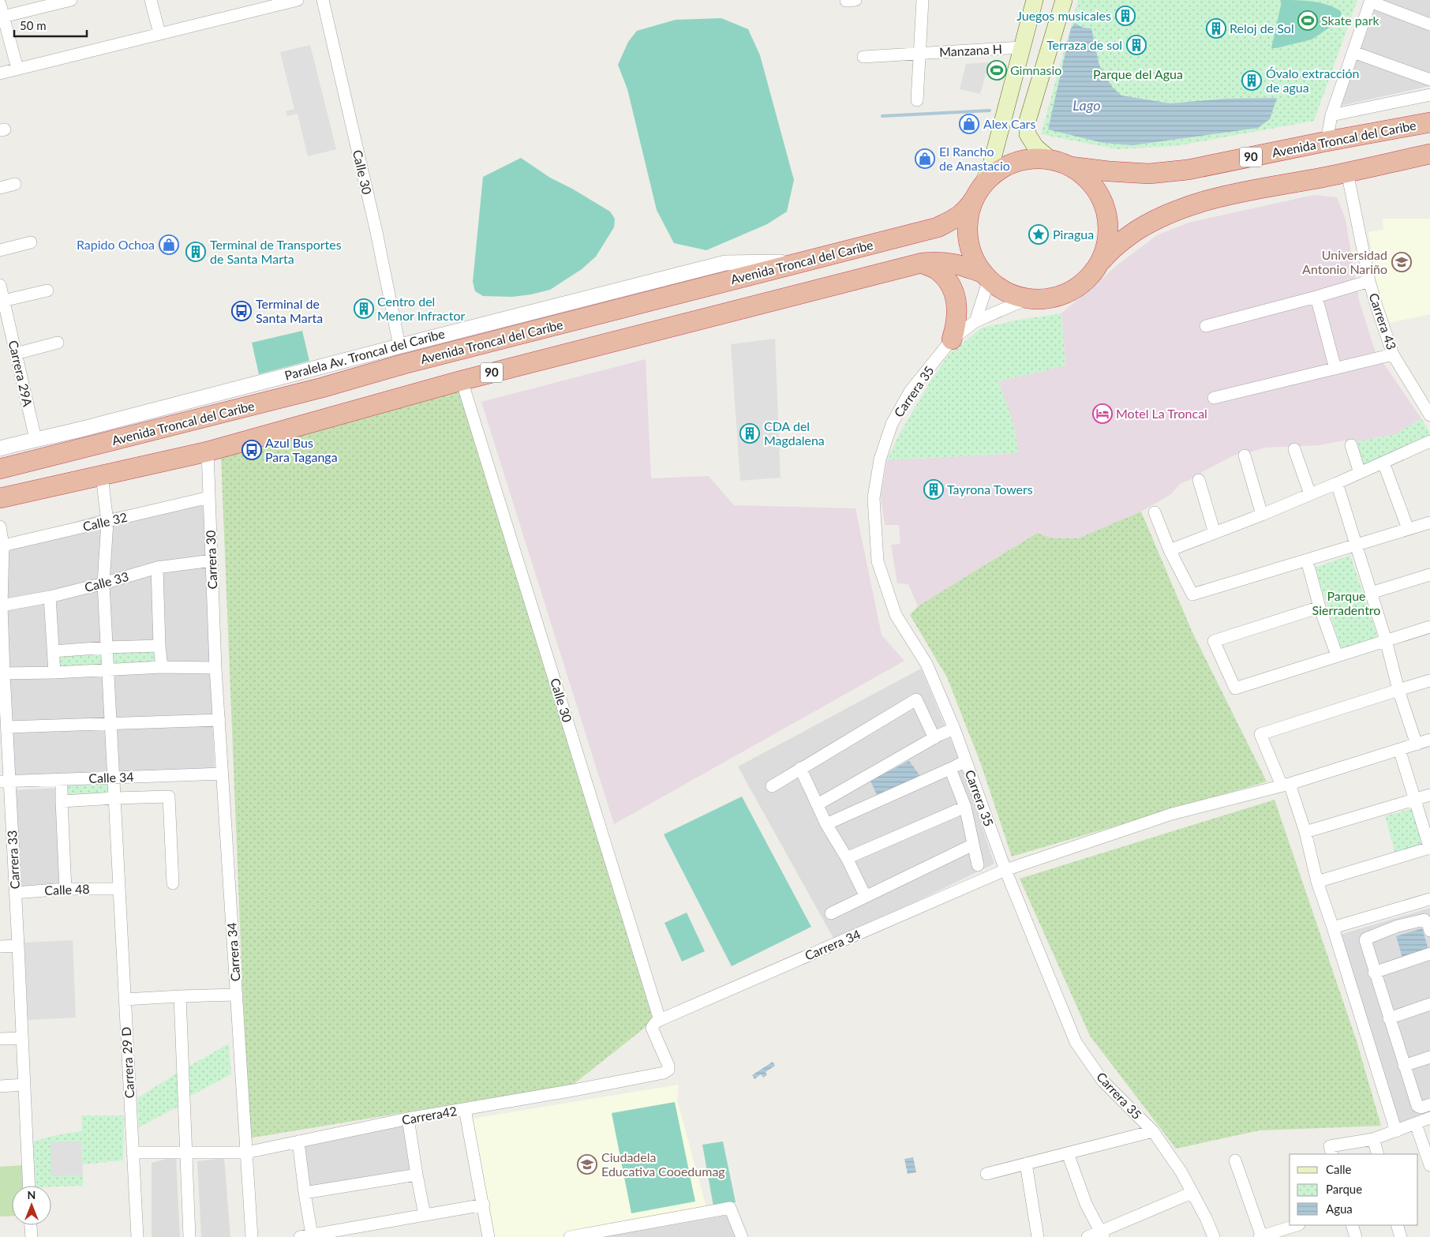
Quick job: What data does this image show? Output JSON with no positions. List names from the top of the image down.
{
  "streets": {
    "highway": ["Avenida Troncal del Caribe", "90"],
    "street": [
      "Manzana H",
      "Calle 30",
      "Carrera 43",
      "Paralela Av. Troncal del Caribe",
      "Carrera 29A",
      "Carrera 35",
      "Calle 32",
      "Carrera 30",
      "Calle 33",
      "Calle 34",
      "Carrera 33",
      "Calle 48",
      "Carrera 34",
      "Carrera 29 D",
      "Carrera42"
    ]
  },
  "crossings": [
    ["Avenida Troncal del Caribe", "90"],
    ["Avenida Troncal del Caribe", "Paralela Av. Troncal del Caribe"],
    ["Avenida Troncal del Caribe", "Carrera 35"],
    ["90", "Calle 30"],
    ["90", "Carrera 35"],
    ["90", "Carrera 30"],
    ["90", "Carrera 29 D"],
    ["Calle 30", "Paralela Av. Troncal del Caribe"],
    ["Calle 30", "Carrera 34"],
    ["Calle 30", "Carrera42"],
    ["Paralela Av. Troncal del Caribe", "Carrera 29A"],
    ["Carrera 35", "Carrera 34"],
    ["Calle 32", "Carrera 30"],
    ["Calle 32", "Carrera 33"],
    ["Calle 32", "Carrera 29 D"],
    ["Carrera 30", "Calle 33"],
    ["Carrera 30", "Carrera 34"],
    ["Calle 33", "Carrera 33"],
    ["Calle 33", "Carrera 29 D"],
    ["Calle 34", "Carrera 33"],
    ["Calle 34", "Carrera 34"],
    ["Calle 34", "Carrera 29 D"],
    ["Carrera 33", "Calle 48"],
    ["Calle 48", "Carrera 29 D"],
    ["Carrera 34", "Carrera42"],
    ["Carrera 29 D", "Carrera42"]
  ],
  "water": ["Lago"],
  "parks": ["Parque del Agua", "Parque Sierradentro"],
  "places": {
    "building": [
      "Juegos musicales",
      "Reloj de Sol",
      "Terraza de sol",
      "Óvalo extracción de agua",
      "Terminal de Transportes de Santa Marta",
      "Centro del Menor Infractor",
      "CDA del Magdalena",
      "Tayrona Towers"
    ],
    "sports": ["Skate park", "Gimnasio"],
    "shop": ["Alex Cars", "El Rancho de Anastacio", "Rapido Ochoa"],
    "place": ["Piragua"],
    "school or university": ["Universidad Antonio Nariño", "Ciudadela Educativa Cooedumag"],
    "bus stop": ["Terminal de Santa Marta", "Azul Bus Para Taganga"],
    "hotel": ["Motel La Troncal"]
  },
  "legend": ["Calle", "Parque", "Agua"],
  "scale_bar": "50 m",
  "north": "top"
}
